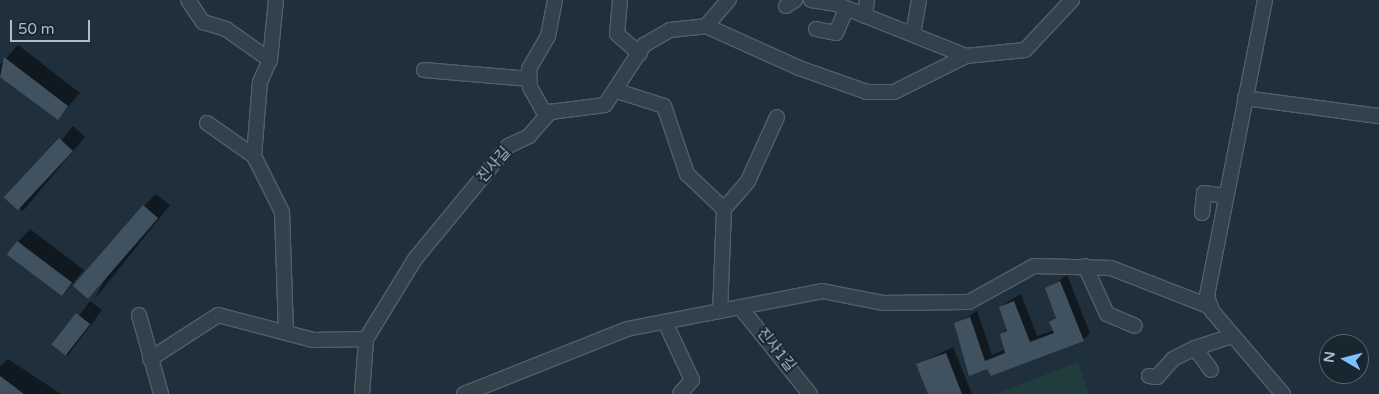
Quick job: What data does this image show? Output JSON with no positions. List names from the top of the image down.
{
  "streets": {
    "street": ["진사길", "진사1길"]
  },
  "scale_bar": "50 m",
  "north": "left"
}
